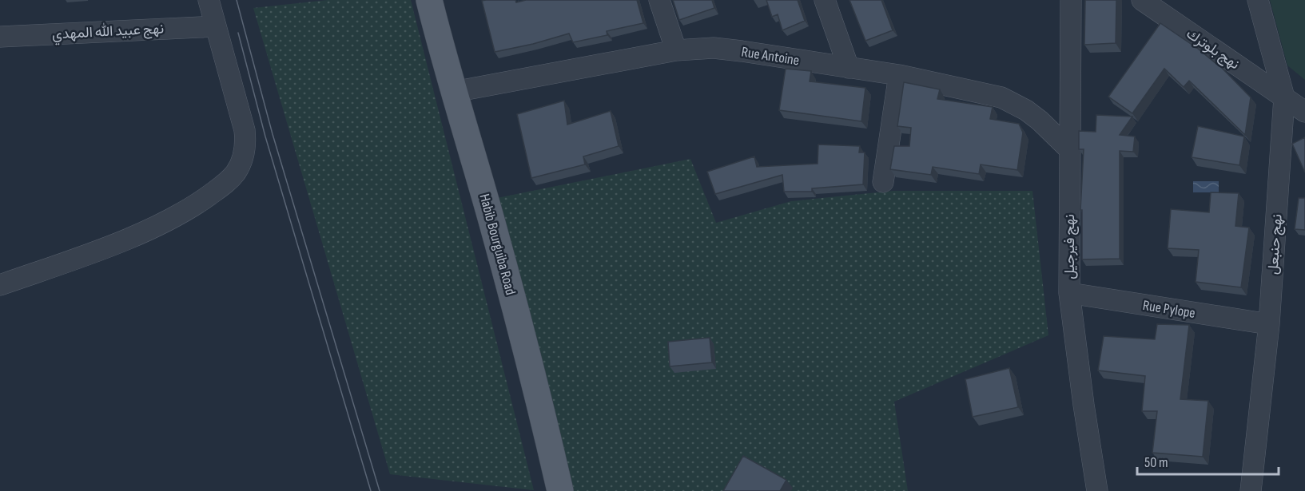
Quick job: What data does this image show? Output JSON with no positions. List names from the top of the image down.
{
  "streets": {
    "main road": ["Habib Bourguiba Road"],
    "street": [
      "نهج عبيد الله المهدي",
      "نهج بلوترك",
      "Rue Antoine",
      "نهج حنبعل",
      "نهج فيرجيل",
      "Rue Pylope"
    ]
  },
  "crossings": [
    ["نهج بلوترك", "نهج حنبعل"],
    ["Rue Antoine", "Habib Bourguiba Road"],
    ["Rue Antoine", "نهج فيرجيل"],
    ["نهج حنبعل", "Rue Pylope"],
    ["نهج فيرجيل", "Rue Pylope"]
  ],
  "scale_bar": "50 m"
}
